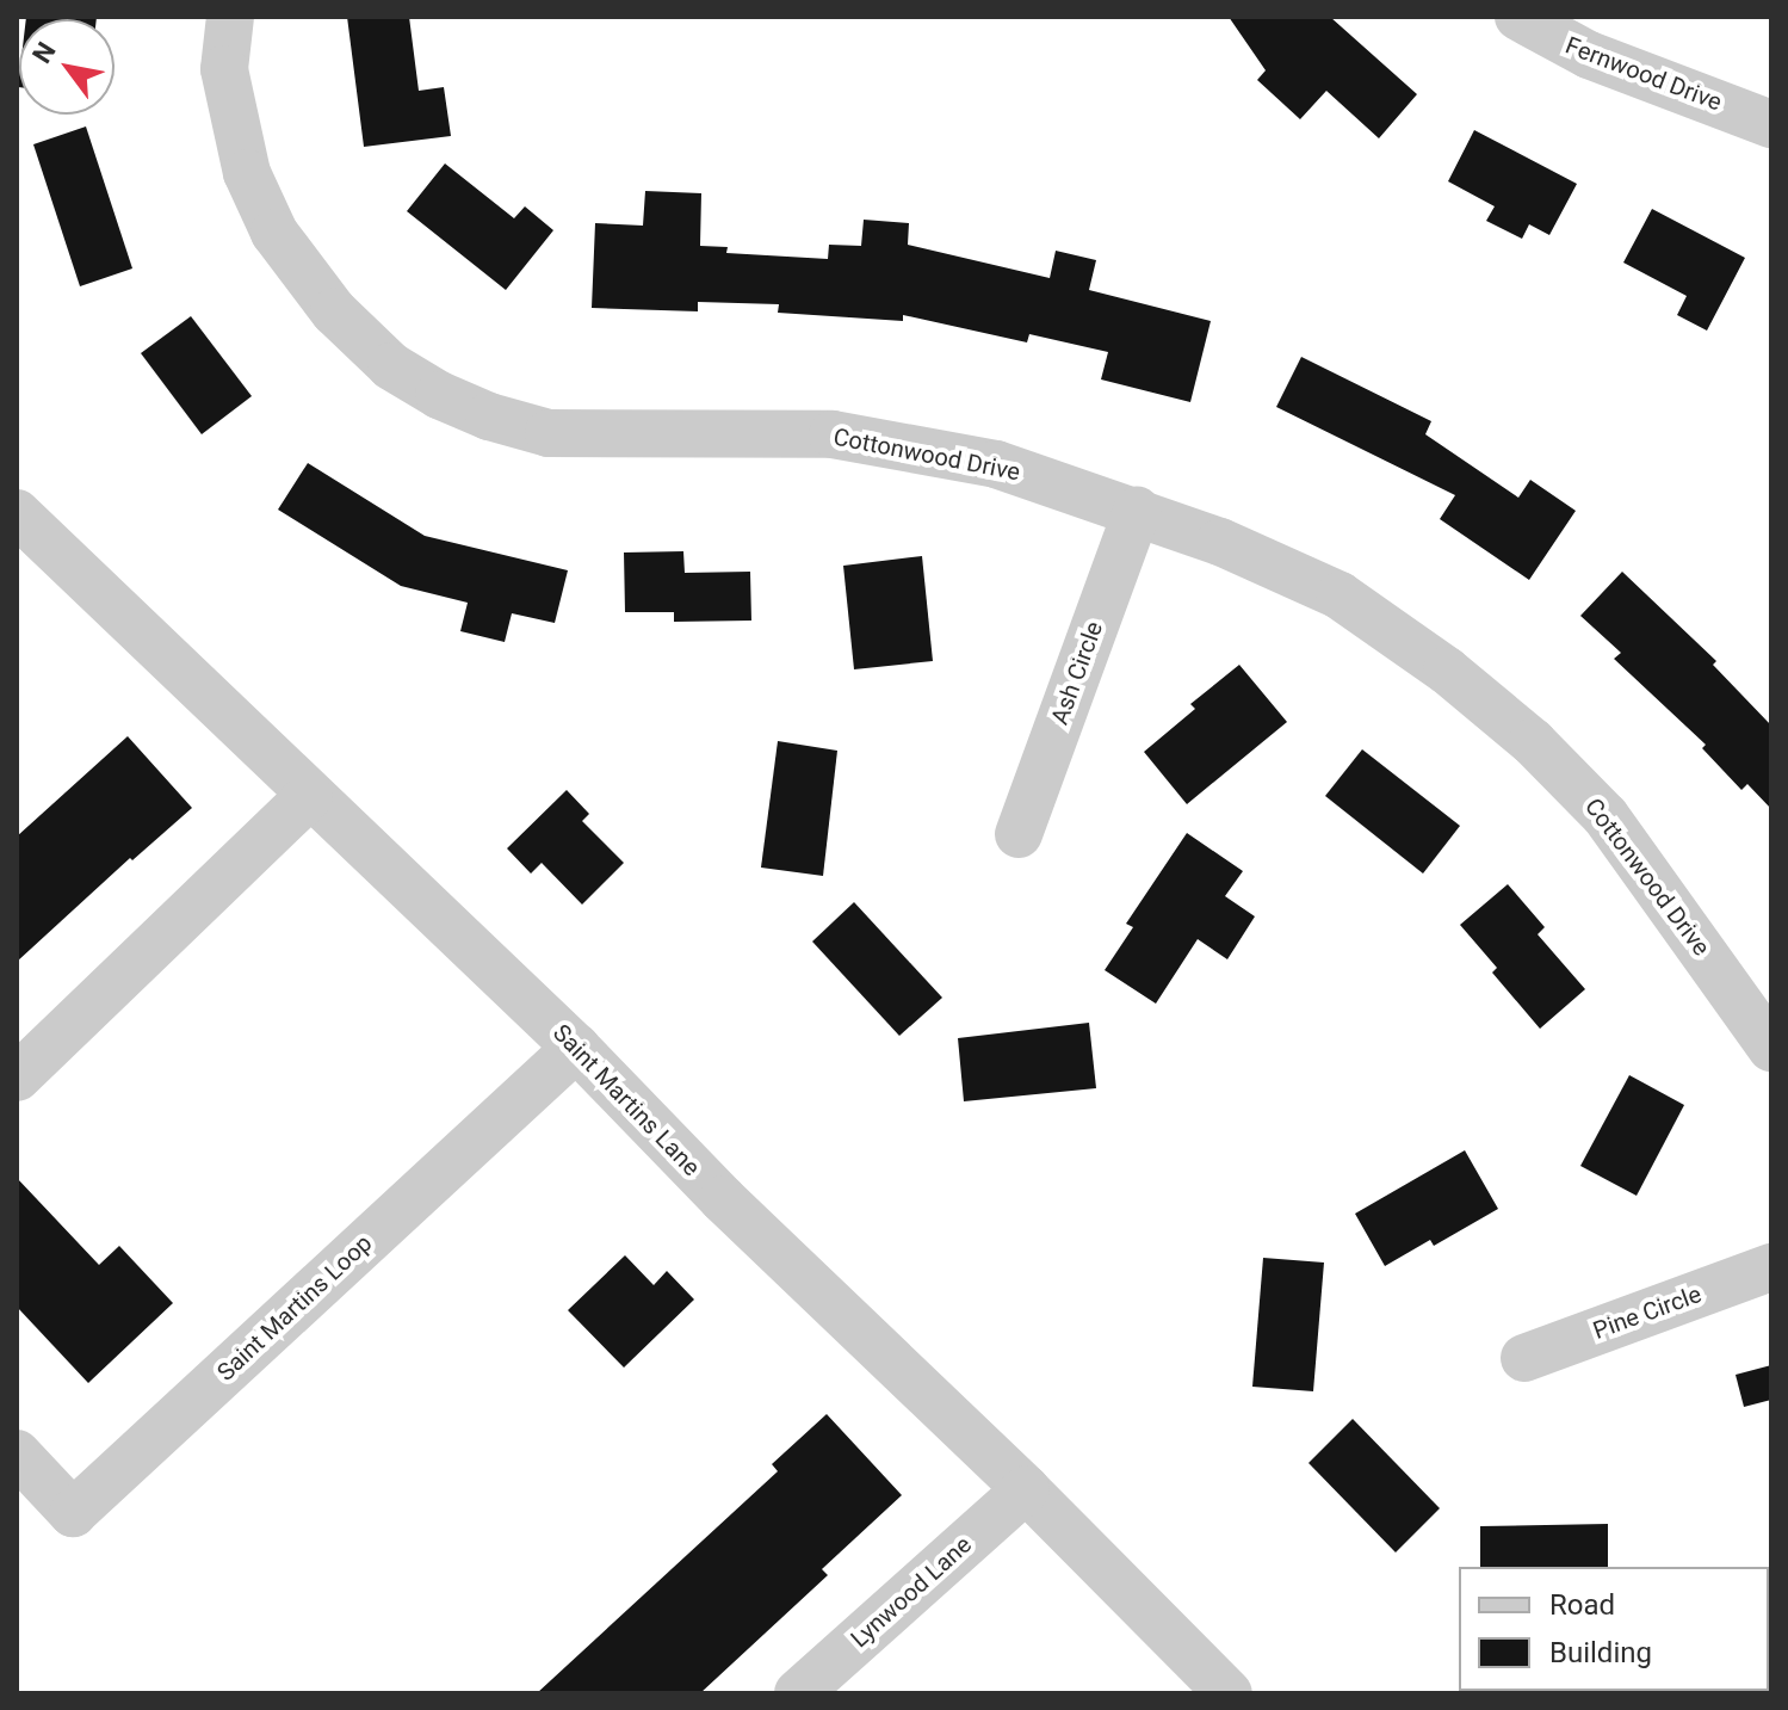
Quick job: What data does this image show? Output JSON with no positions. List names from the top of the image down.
{
  "streets": {
    "street": [
      "Fernwood Drive",
      "Cottonwood Drive",
      "Ash Circle",
      "Saint Martins Lane",
      "Saint Martins Loop",
      "Pine Circle",
      "Lynwood Lane"
    ]
  },
  "crossings": [
    ["Cottonwood Drive", "Ash Circle"],
    ["Saint Martins Lane", "Saint Martins Loop"],
    ["Saint Martins Lane", "Lynwood Lane"]
  ],
  "legend": ["Road", "Building"],
  "north": "top left"
}
